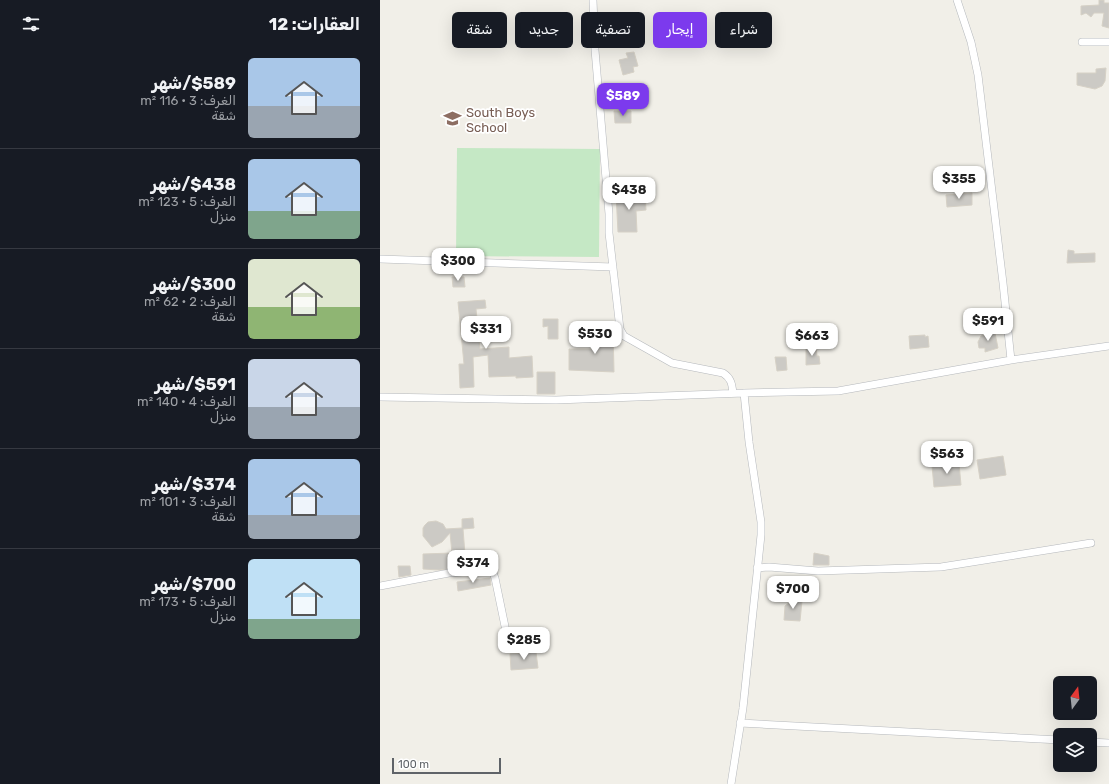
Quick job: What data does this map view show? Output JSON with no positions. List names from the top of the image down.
{
  "places": {
    "school or university": ["South Boys School"]
  },
  "scale_bar": "100 m",
  "north": "top",
  "page": {
    "heading": "العقارات: 12",
    "chip": [
      "شراء",
      "إيجار",
      "تصفية",
      "جديد",
      "شقة"
    ],
    "list": [
      {
        "name": "$589/شهر",
        "note": "الغرف: 3 · 116 m² · شقة"
      },
      {
        "name": "$438/شهر",
        "note": "الغرف: 5 · 123 m² · منزل"
      },
      {
        "name": "$300/شهر",
        "note": "الغرف: 2 · 62 m² · شقة"
      },
      {
        "name": "$591/شهر",
        "note": "الغرف: 4 · 140 m² · منزل"
      },
      {
        "name": "$374/شهر",
        "note": "الغرف: 3 · 101 m² · شقة"
      },
      {
        "name": "$700/شهر",
        "note": "الغرف: 5 · 173 m² · منزل"
      }
    ],
    "price": [
      "$589",
      "$355",
      "$438",
      "$300",
      "$591",
      "$331",
      "$530",
      "$663",
      "$563",
      "$374",
      "$700",
      "$285"
    ],
    "scale": "100 m"
  }
}
